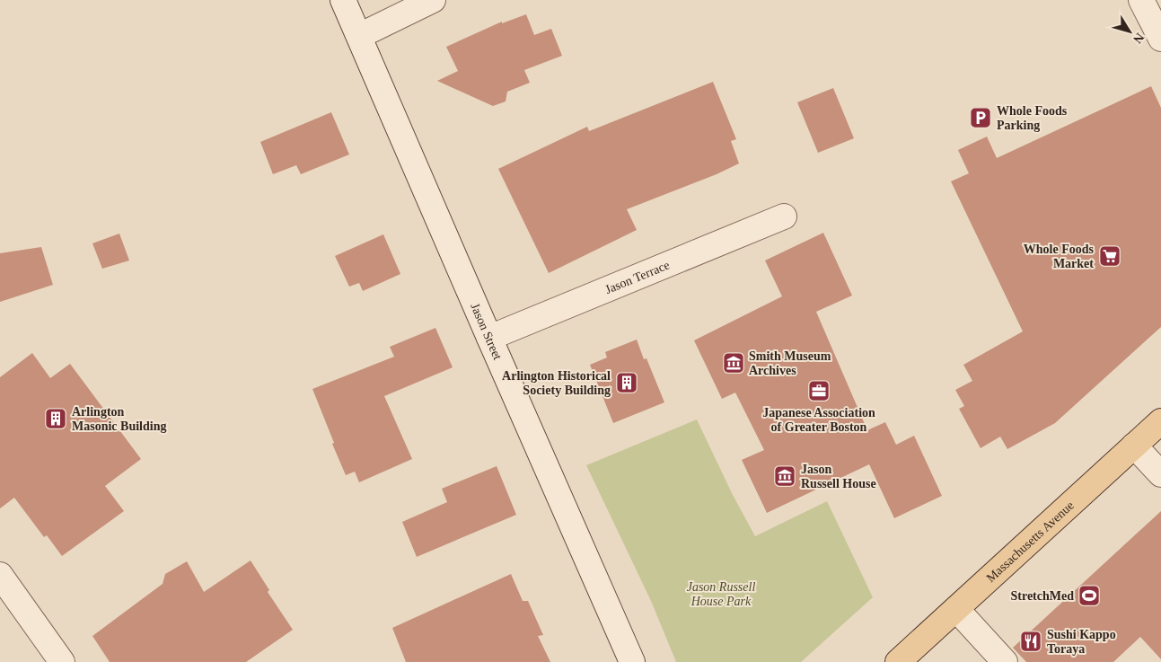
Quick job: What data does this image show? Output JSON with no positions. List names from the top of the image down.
{
  "streets": {
    "main road": ["Massachusetts Avenue"],
    "street": ["Jason Terrace", "Jason Street"]
  },
  "crossings": [
    ["Jason Terrace", "Jason Street"]
  ],
  "parks": ["Jason Russell House Park"],
  "places": {
    "parking": ["Whole Foods Parking"],
    "supermarket": ["Whole Foods Market"],
    "museum": ["Smith Museum Archives", "Jason Russell House"],
    "building": ["Arlington Historical Society Building", "Arlington Masonic Building"],
    "office": ["Japanese Association of Greater Boston"],
    "sports": ["StretchMed"],
    "restaurant": ["Sushi Kappo Toraya"]
  },
  "north": "bottom right"
}
